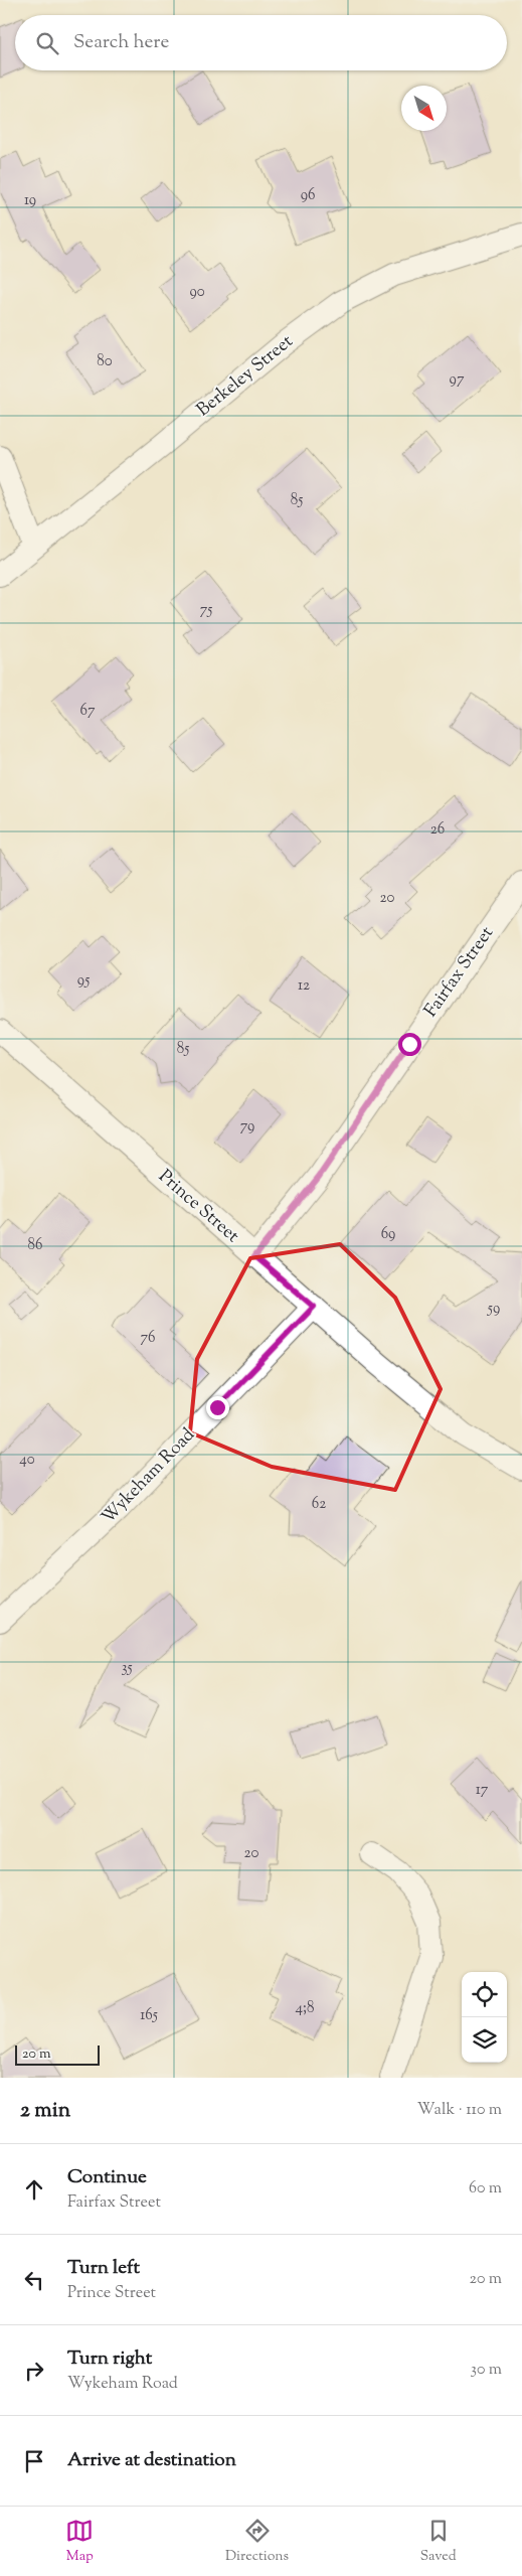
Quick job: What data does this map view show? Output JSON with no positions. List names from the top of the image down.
{
  "streets": {
    "street": [
      "Berkeley Street",
      "Fairfax Street",
      "Prince Street",
      "Wykeham Road"
    ]
  },
  "crossings": [
    ["Fairfax Street", "Prince Street"],
    ["Prince Street", "Wykeham Road"]
  ],
  "house_numbers": [
    "96",
    "19",
    "90",
    "80",
    "97",
    "85",
    "75",
    "67",
    "26",
    "20",
    "95",
    "12",
    "85",
    "79",
    "69",
    "86",
    "59",
    "76",
    "40",
    "62",
    "35",
    "17",
    "20",
    "4;8",
    "165"
  ],
  "scale_bar": "20 m",
  "north": "bottom right",
  "page": {
    "search": "Search here",
    "scale": "20 m",
    "heading": ["2 min", "Walk · 110 m"],
    "list": [
      ["Continue", "Fairfax Street", "60 m"],
      ["Turn left", "Prince Street", "20 m"],
      ["Turn right", "Wykeham Road", "30 m"],
      "Arrive at destination"
    ],
    "nav": ["Map", "Directions", "Saved"]
  }
}
